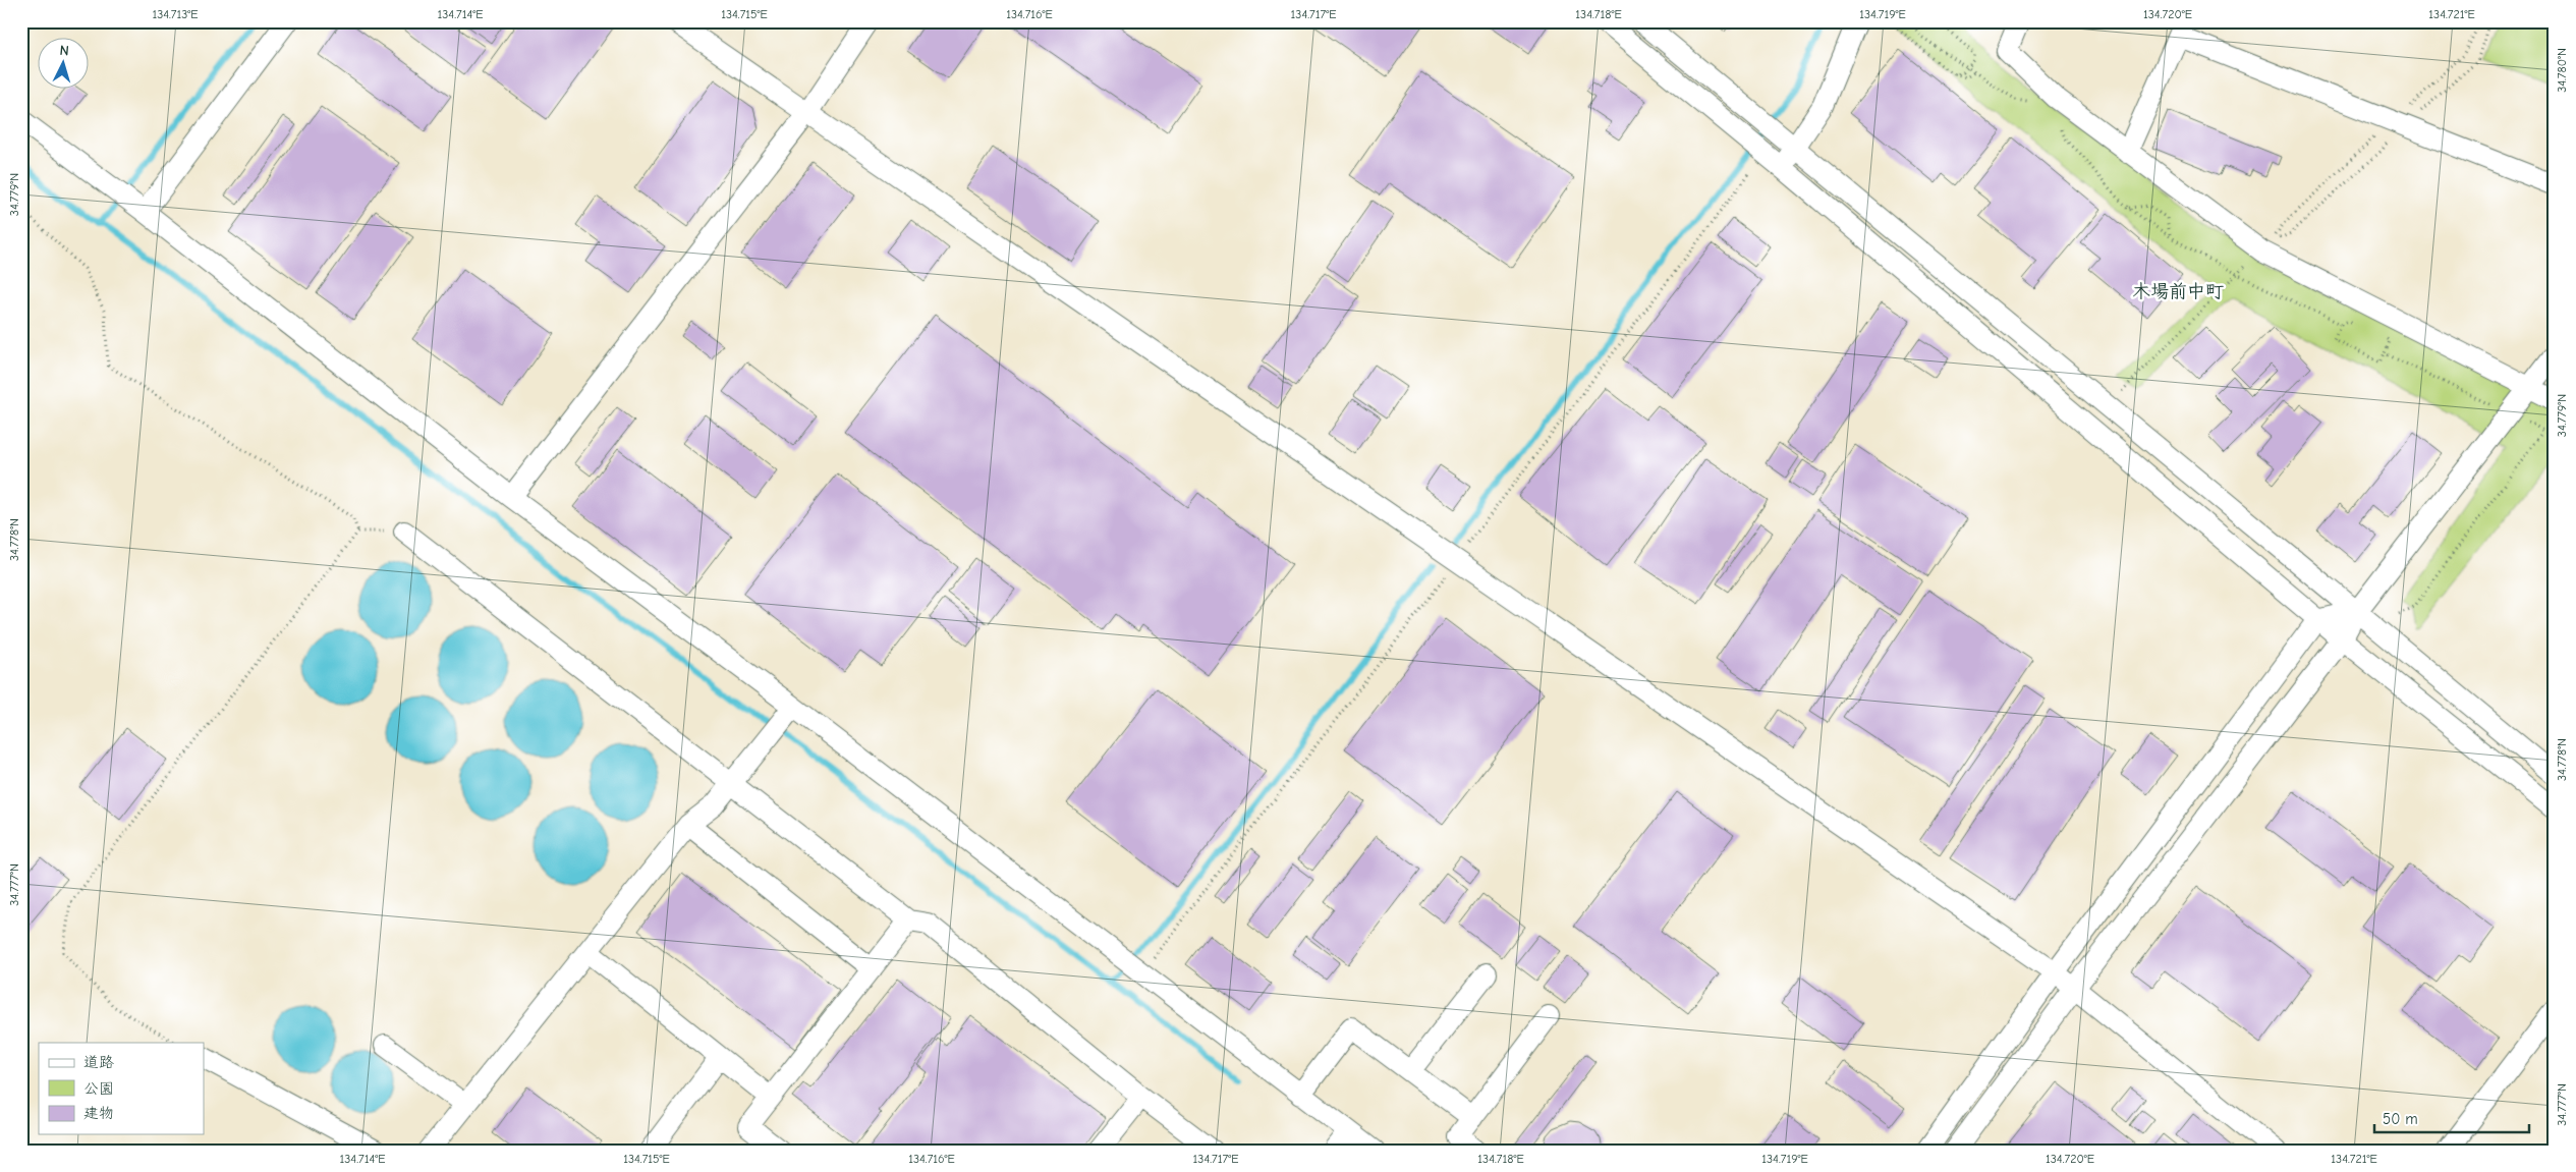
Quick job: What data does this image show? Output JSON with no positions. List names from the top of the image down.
{
  "districts": ["木場前中町"],
  "legend": ["道路", "公園", "建物"],
  "scale_bar": "50 m",
  "north": "top",
  "coordinates": [
    "134.713°E",
    "134.714°E",
    "134.715°E",
    "134.716°E",
    "134.717°E",
    "134.718°E",
    "134.719°E",
    "134.720°E",
    "134.721°E",
    "34.780°N",
    "34.779°N",
    "34.778°N",
    "34.777°N"
  ]
}
